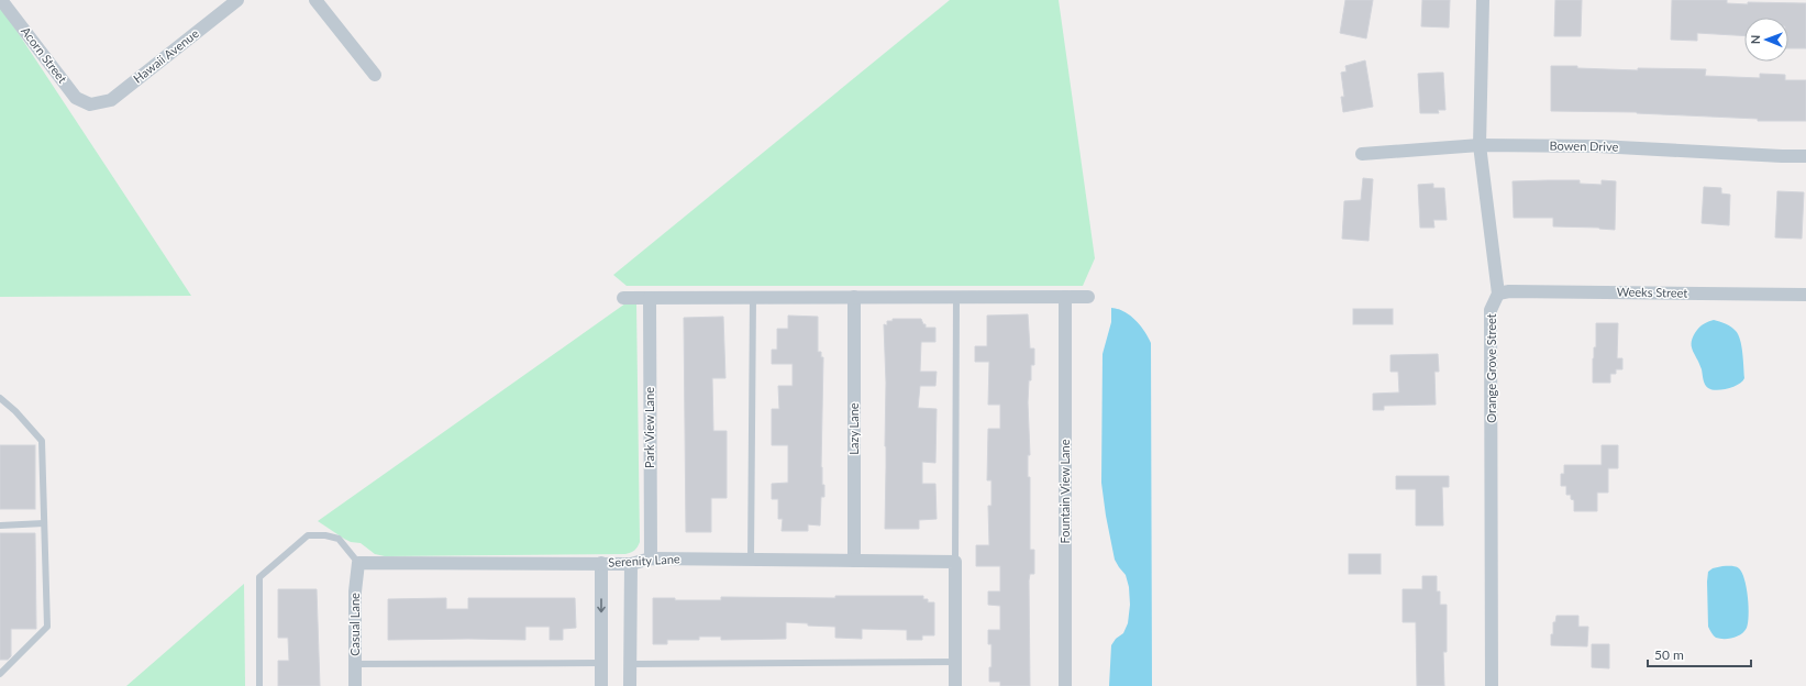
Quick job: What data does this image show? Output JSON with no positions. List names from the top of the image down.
{
  "streets": {
    "street": [
      "Acorn Street",
      "Hawaii Avenue",
      "Bowen Drive",
      "Weeks Street",
      "Orange Grove Street",
      "Park View Lane",
      "Lazy Lane",
      "Fountain View Lane",
      "Serenity Lane",
      "Casual Lane"
    ]
  },
  "crossings": [
    ["Acorn Street", "Hawaii Avenue"],
    ["Weeks Street", "Orange Grove Street"],
    ["Park View Lane", "Serenity Lane"],
    ["Lazy Lane", "Serenity Lane"],
    ["Serenity Lane", "Casual Lane"]
  ],
  "scale_bar": "50 m",
  "north": "left"
}
